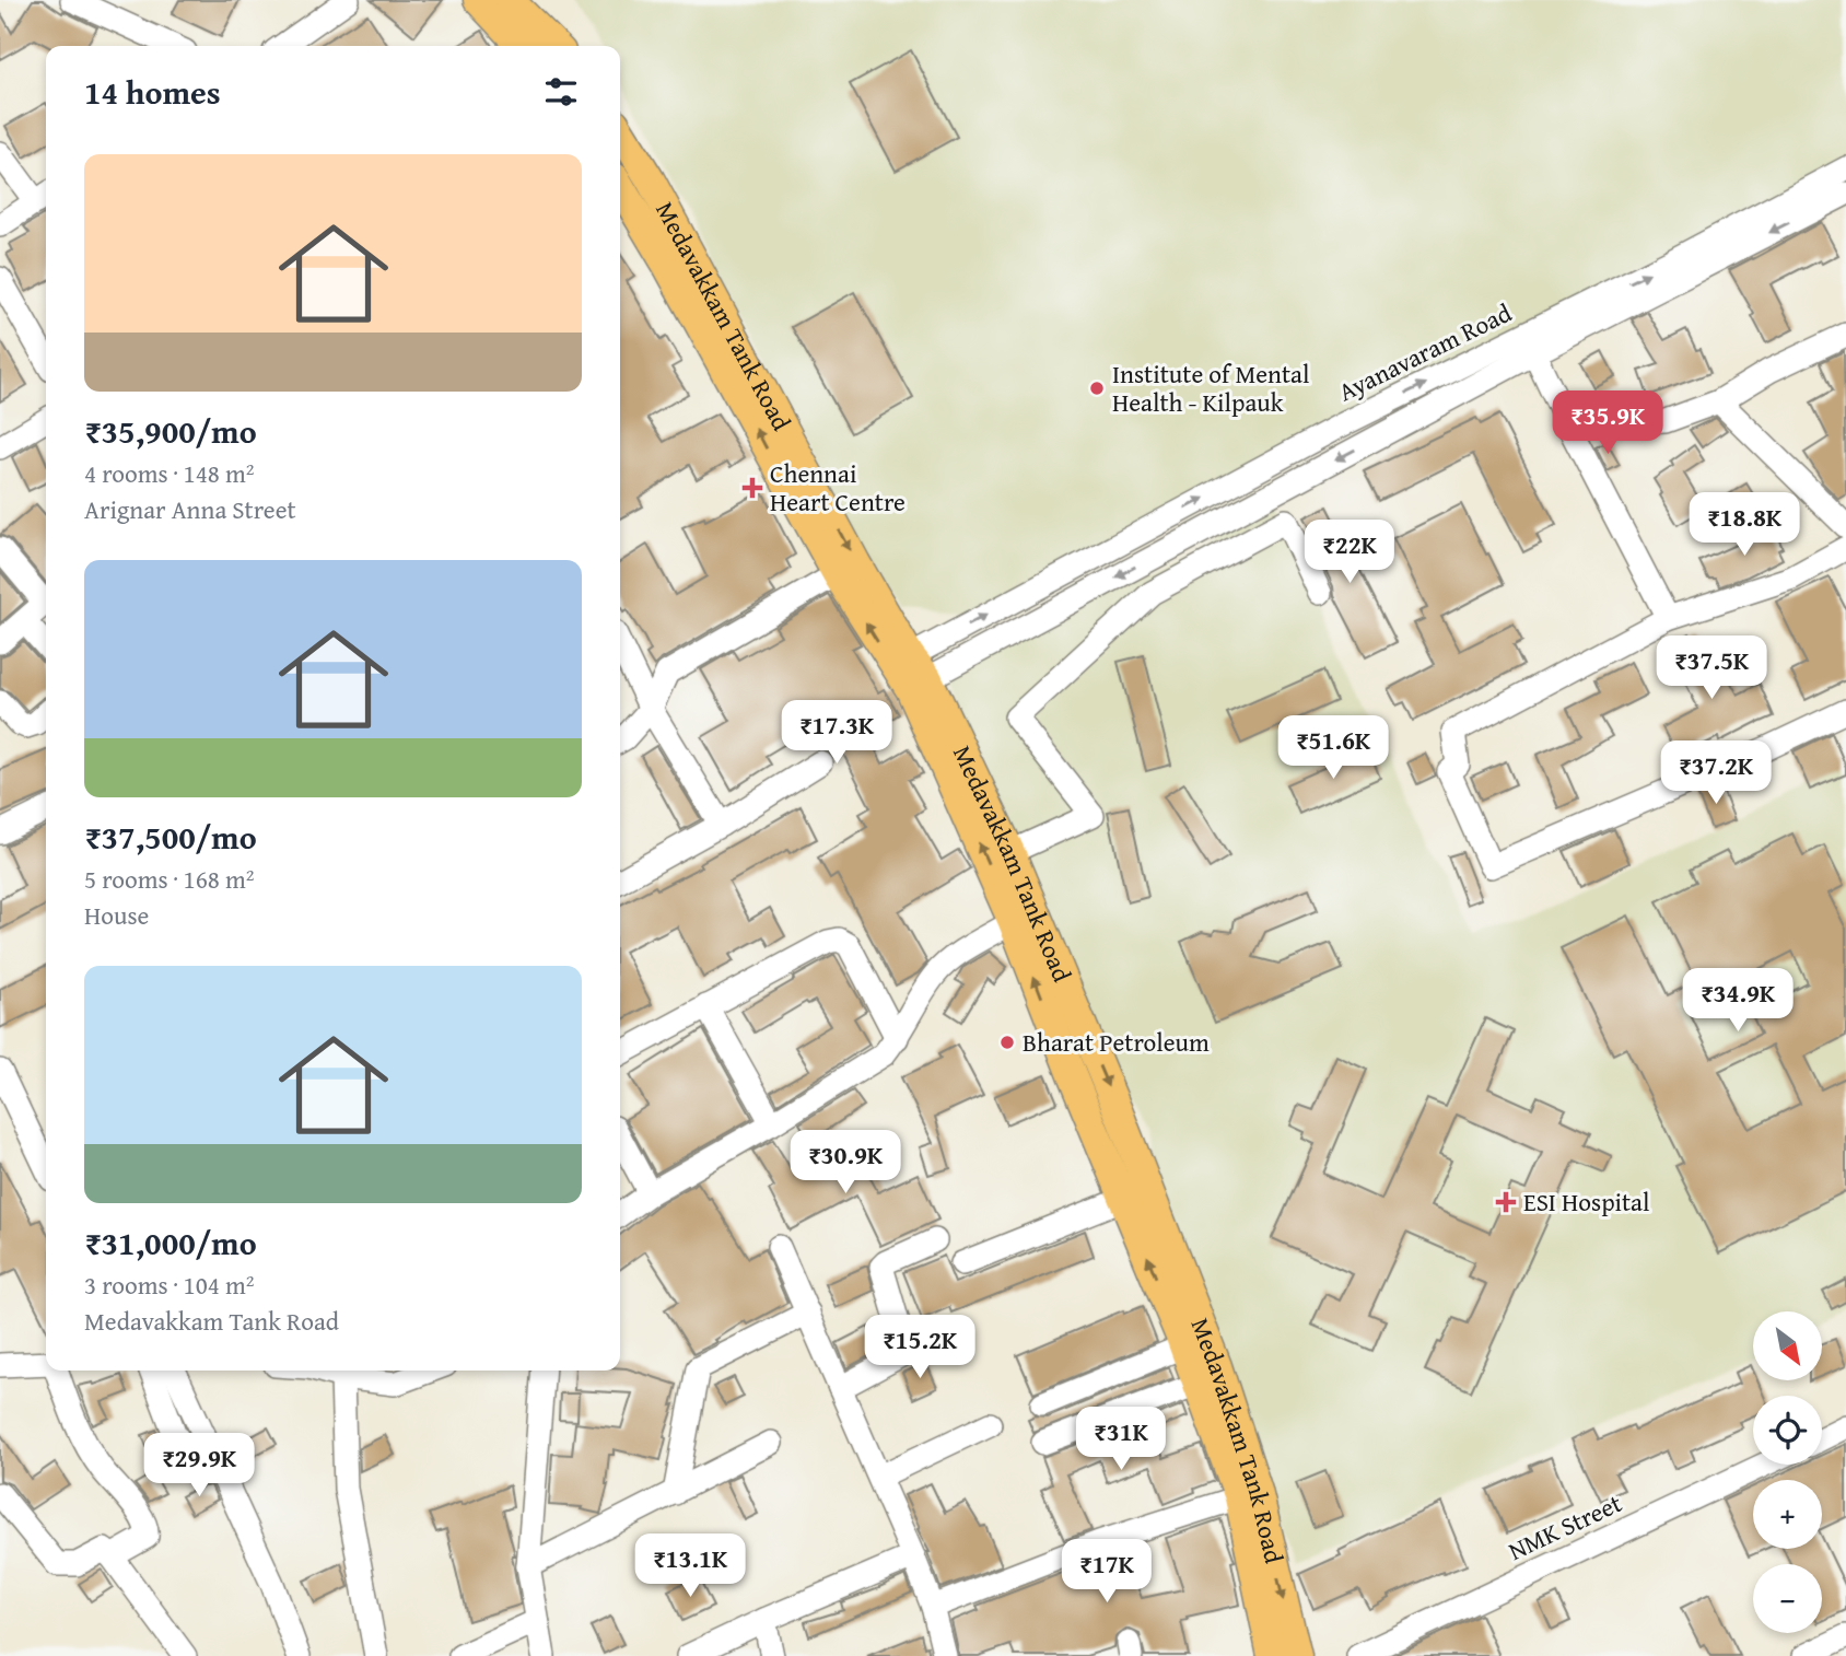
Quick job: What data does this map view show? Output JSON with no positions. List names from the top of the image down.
{
  "streets": {
    "main road": ["Medavakkam Tank Road"],
    "street": ["Ayanavaram Road", "NMK Street"]
  },
  "crossings": [
    ["Medavakkam Tank Road", "Ayanavaram Road"]
  ],
  "places": {
    "other": ["Institute of Mental Health - Kilpauk", "Bharat Petroleum"],
    "health": ["Chennai Heart Centre", "ESI Hospital"]
  },
  "north": "bottom right",
  "page": {
    "heading": "14 homes",
    "list": [
      {
        "name": "₹35,900/mo",
        "note": "4 rooms · 148 m² · Arignar Anna Street"
      },
      {
        "name": "₹37,500/mo",
        "note": "5 rooms · 168 m² · House"
      },
      {
        "name": "₹31,000/mo",
        "note": "3 rooms · 104 m² · Medavakkam Tank Road"
      }
    ],
    "price": [
      "₹35.9K",
      "₹18.8K",
      "₹22K",
      "₹37.5K",
      "₹17.3K",
      "₹51.6K",
      "₹37.2K",
      "₹34.9K",
      "₹30.9K",
      "₹15.2K",
      "₹31K",
      "₹29.9K",
      "₹13.1K",
      "₹17K"
    ],
    "map_buttons": ["+", "−"]
  }
}
